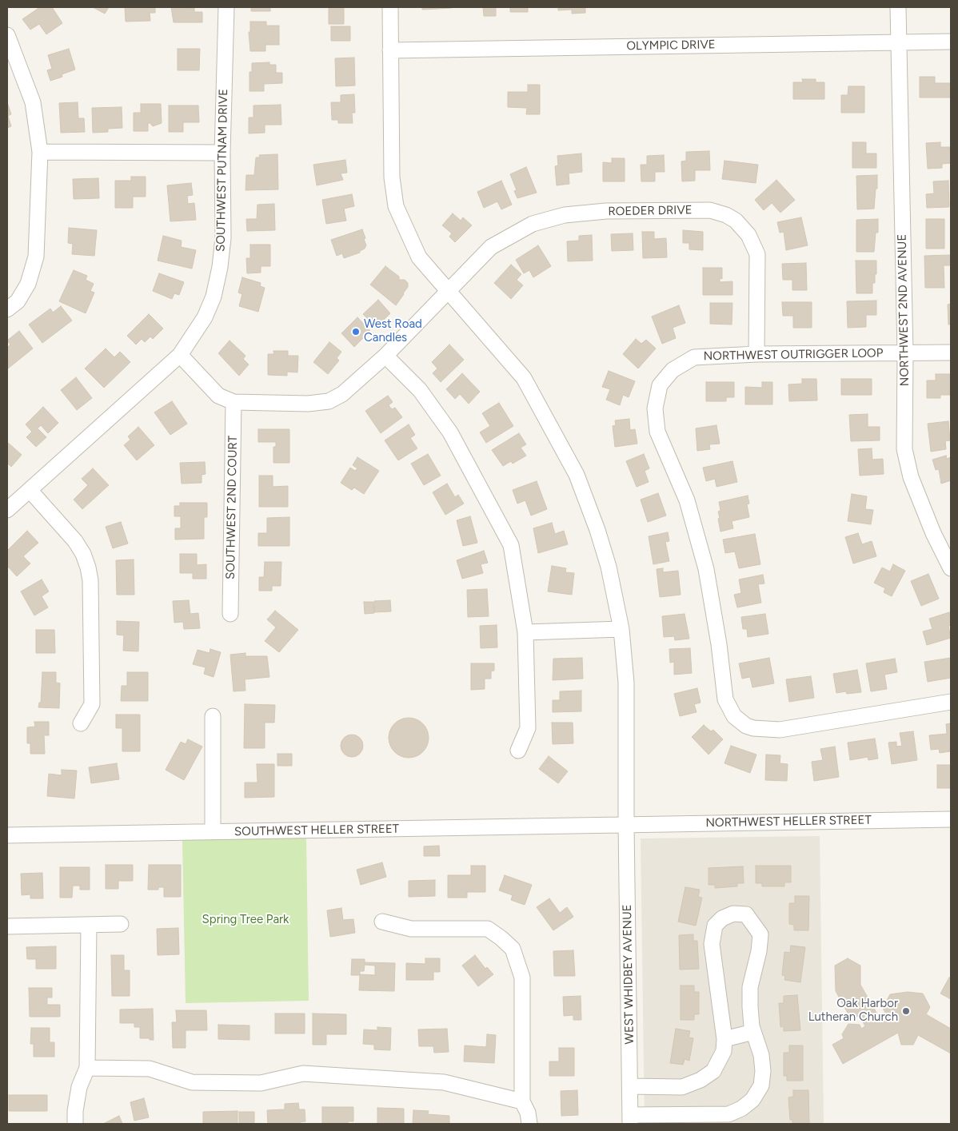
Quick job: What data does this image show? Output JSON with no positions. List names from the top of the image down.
{
  "streets": {
    "street": [
      "OLYMPIC DRIVE",
      "SOUTHWEST PUTNAM DRIVE",
      "ROEDER DRIVE",
      "NORTHWEST 2ND AVENUE",
      "NORTHWEST OUTRIGGER LOOP",
      "SOUTHWEST 2ND COURT",
      "NORTHWEST HELLER STREET",
      "SOUTHWEST HELLER STREET",
      "WEST WHIDBEY AVENUE"
    ]
  },
  "crossings": [
    ["OLYMPIC DRIVE", "NORTHWEST 2ND AVENUE"],
    ["OLYMPIC DRIVE", "WEST WHIDBEY AVENUE"],
    ["ROEDER DRIVE", "NORTHWEST OUTRIGGER LOOP"],
    ["ROEDER DRIVE", "SOUTHWEST 2ND COURT"],
    ["ROEDER DRIVE", "WEST WHIDBEY AVENUE"],
    ["NORTHWEST 2ND AVENUE", "NORTHWEST OUTRIGGER LOOP"],
    ["NORTHWEST HELLER STREET", "SOUTHWEST HELLER STREET"],
    ["NORTHWEST HELLER STREET", "WEST WHIDBEY AVENUE"],
    ["SOUTHWEST HELLER STREET", "WEST WHIDBEY AVENUE"]
  ],
  "parks": ["Spring Tree Park"],
  "places": ["West Road Candles", "Oak Harbor Lutheran Church"]
}
